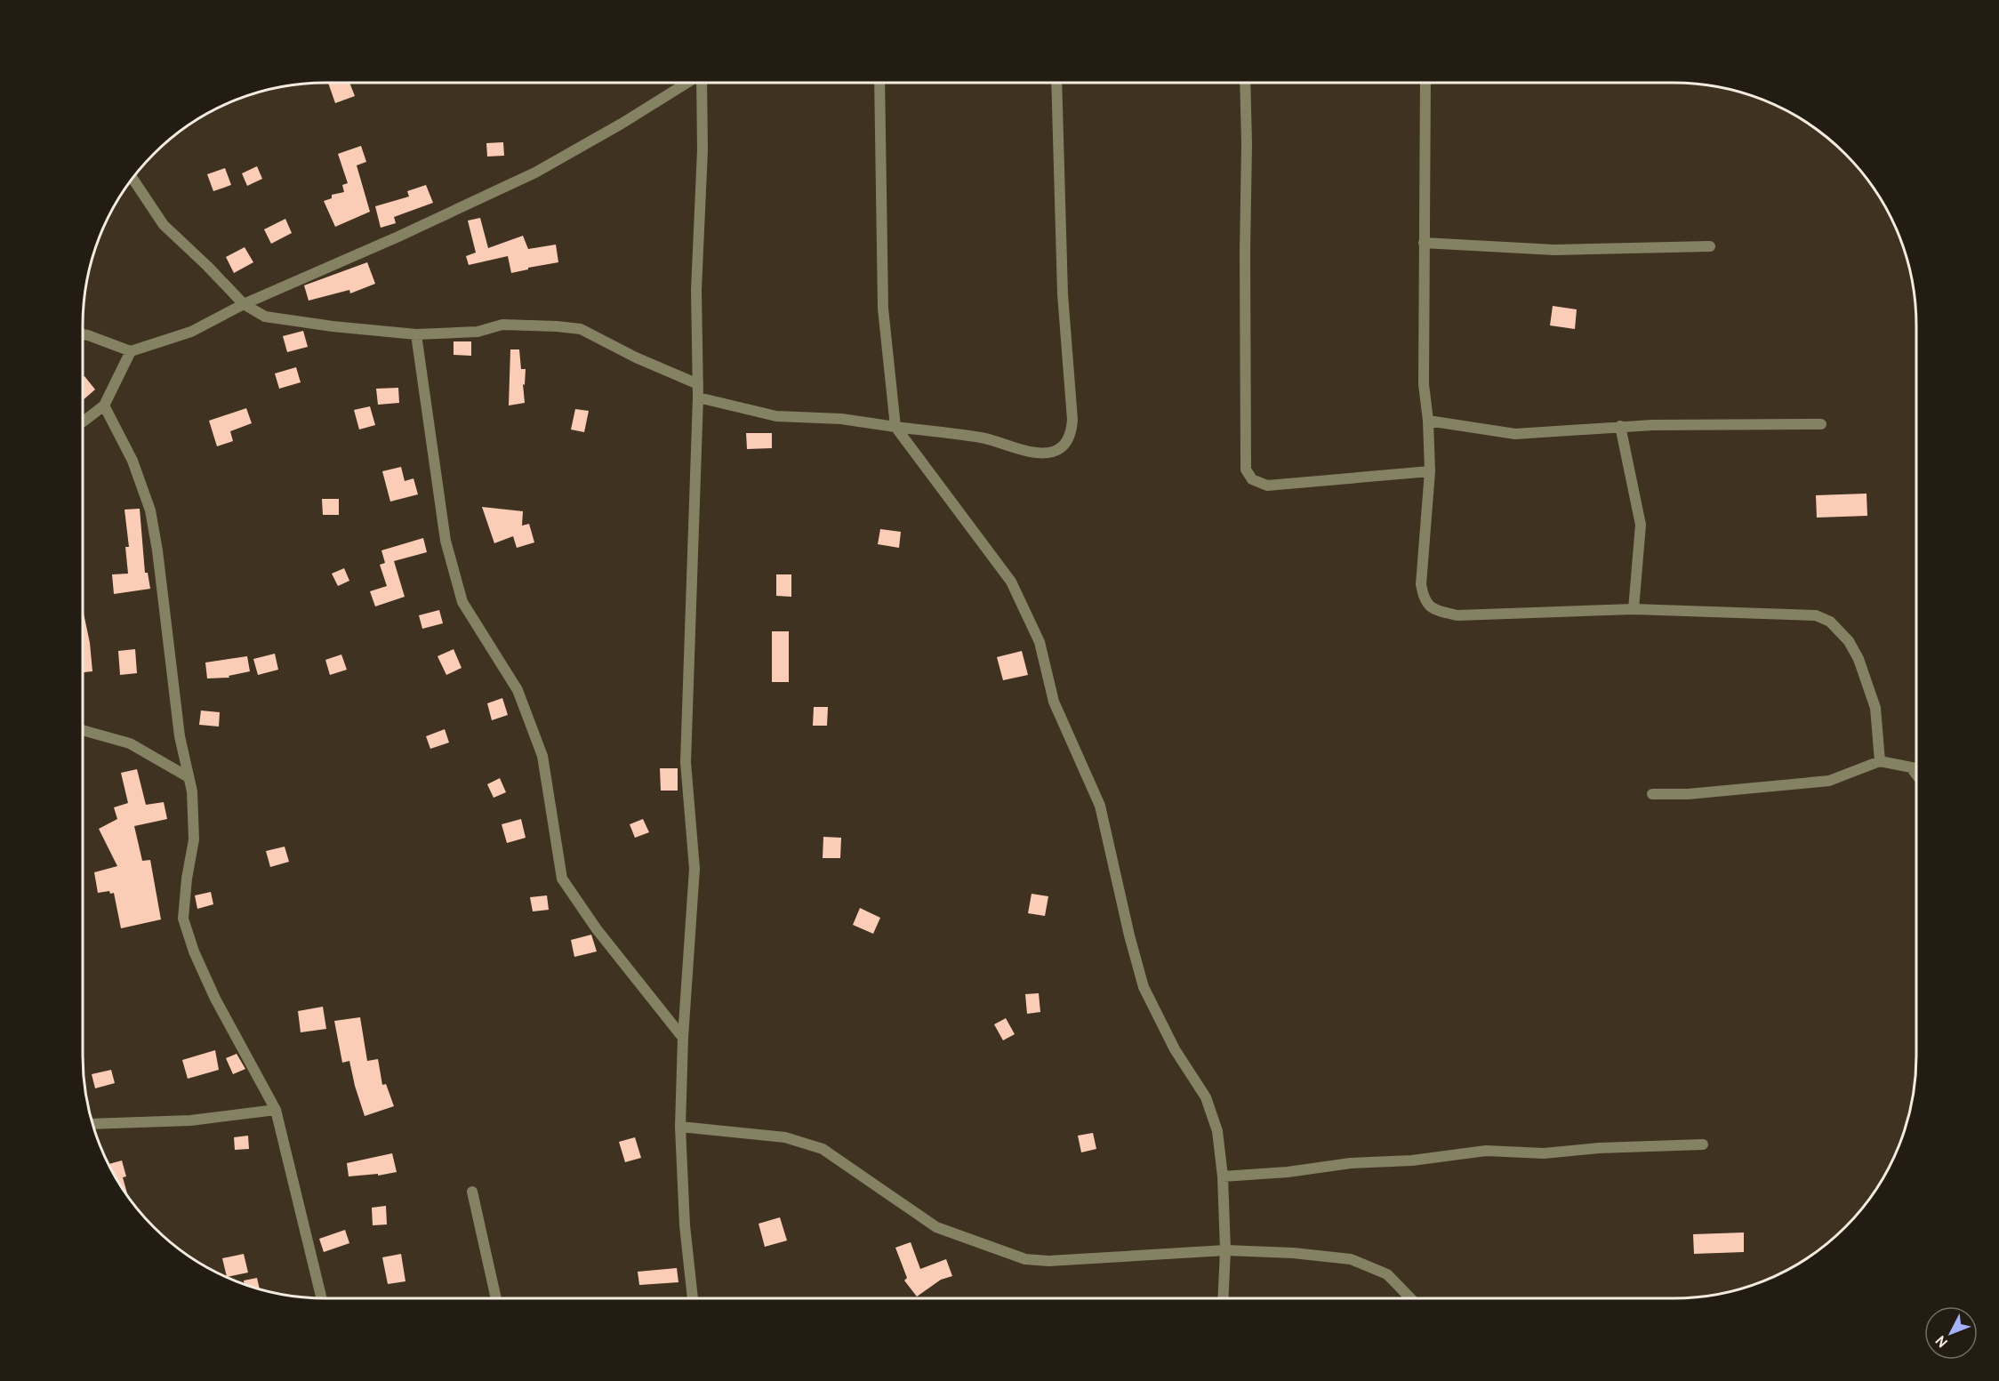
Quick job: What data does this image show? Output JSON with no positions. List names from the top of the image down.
{
  "north": "bottom left"
}
